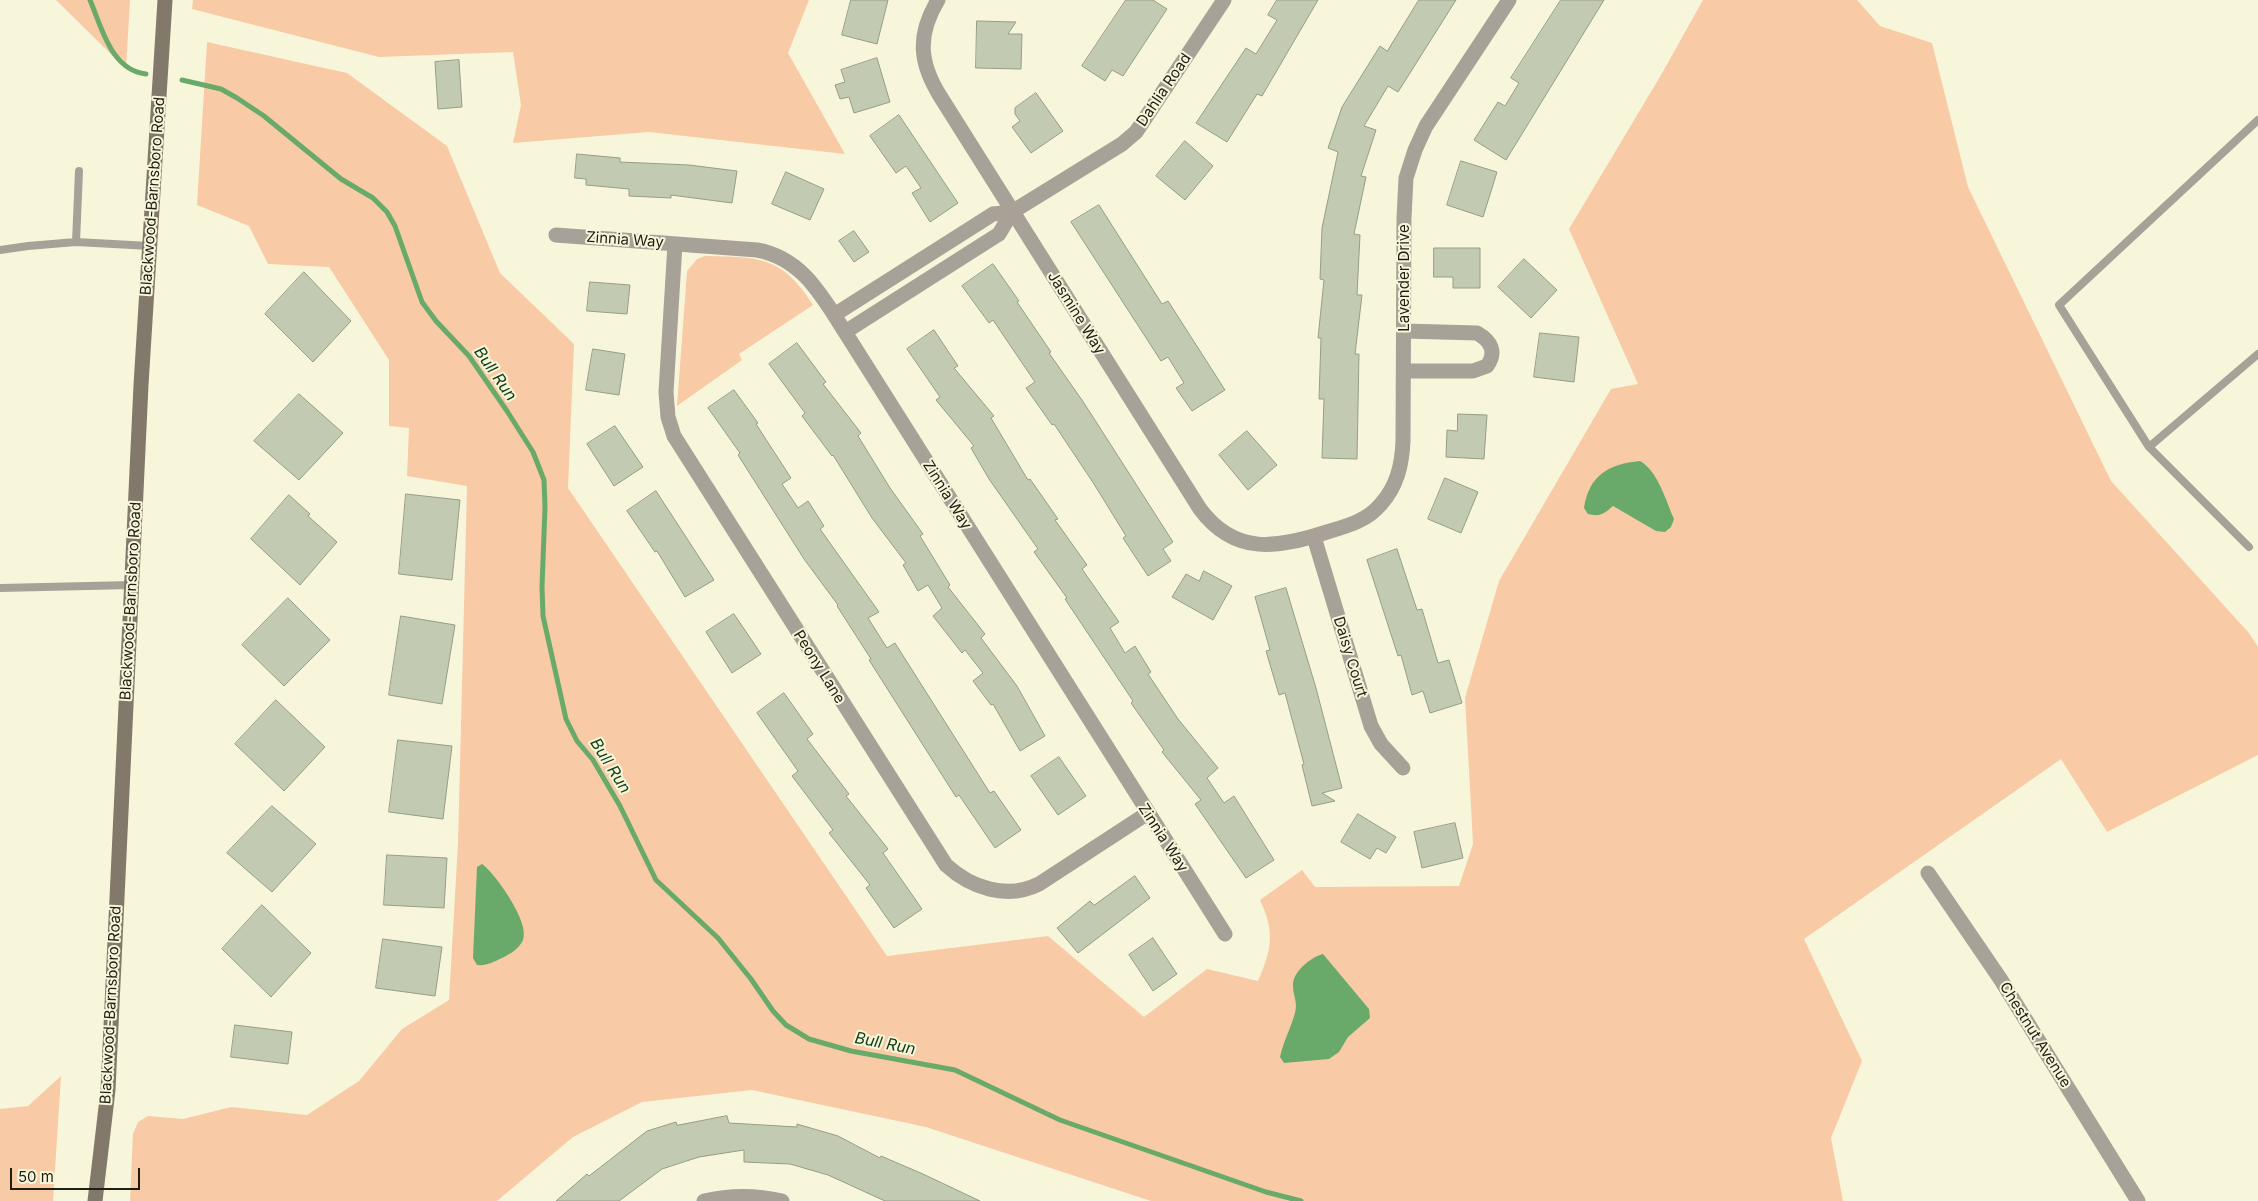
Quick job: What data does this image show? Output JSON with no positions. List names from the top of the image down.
{
  "streets": {
    "main road": ["Blackwood-Barnsboro Road"],
    "street": [
      "Dahlia Road",
      "Zinnia Way",
      "Lavender Drive",
      "Jasmine Way",
      "Daisy Court",
      "Peony Lane",
      "Chestnut Avenue"
    ]
  },
  "crossings": [
    ["Dahlia Road", "Zinnia Way"],
    ["Dahlia Road", "Jasmine Way"],
    ["Zinnia Way", "Peony Lane"],
    ["Lavender Drive", "Jasmine Way"],
    ["Lavender Drive", "Daisy Court"],
    ["Jasmine Way", "Daisy Court"]
  ],
  "water": ["Bull Run"],
  "scale_bar": "50 m"
}
